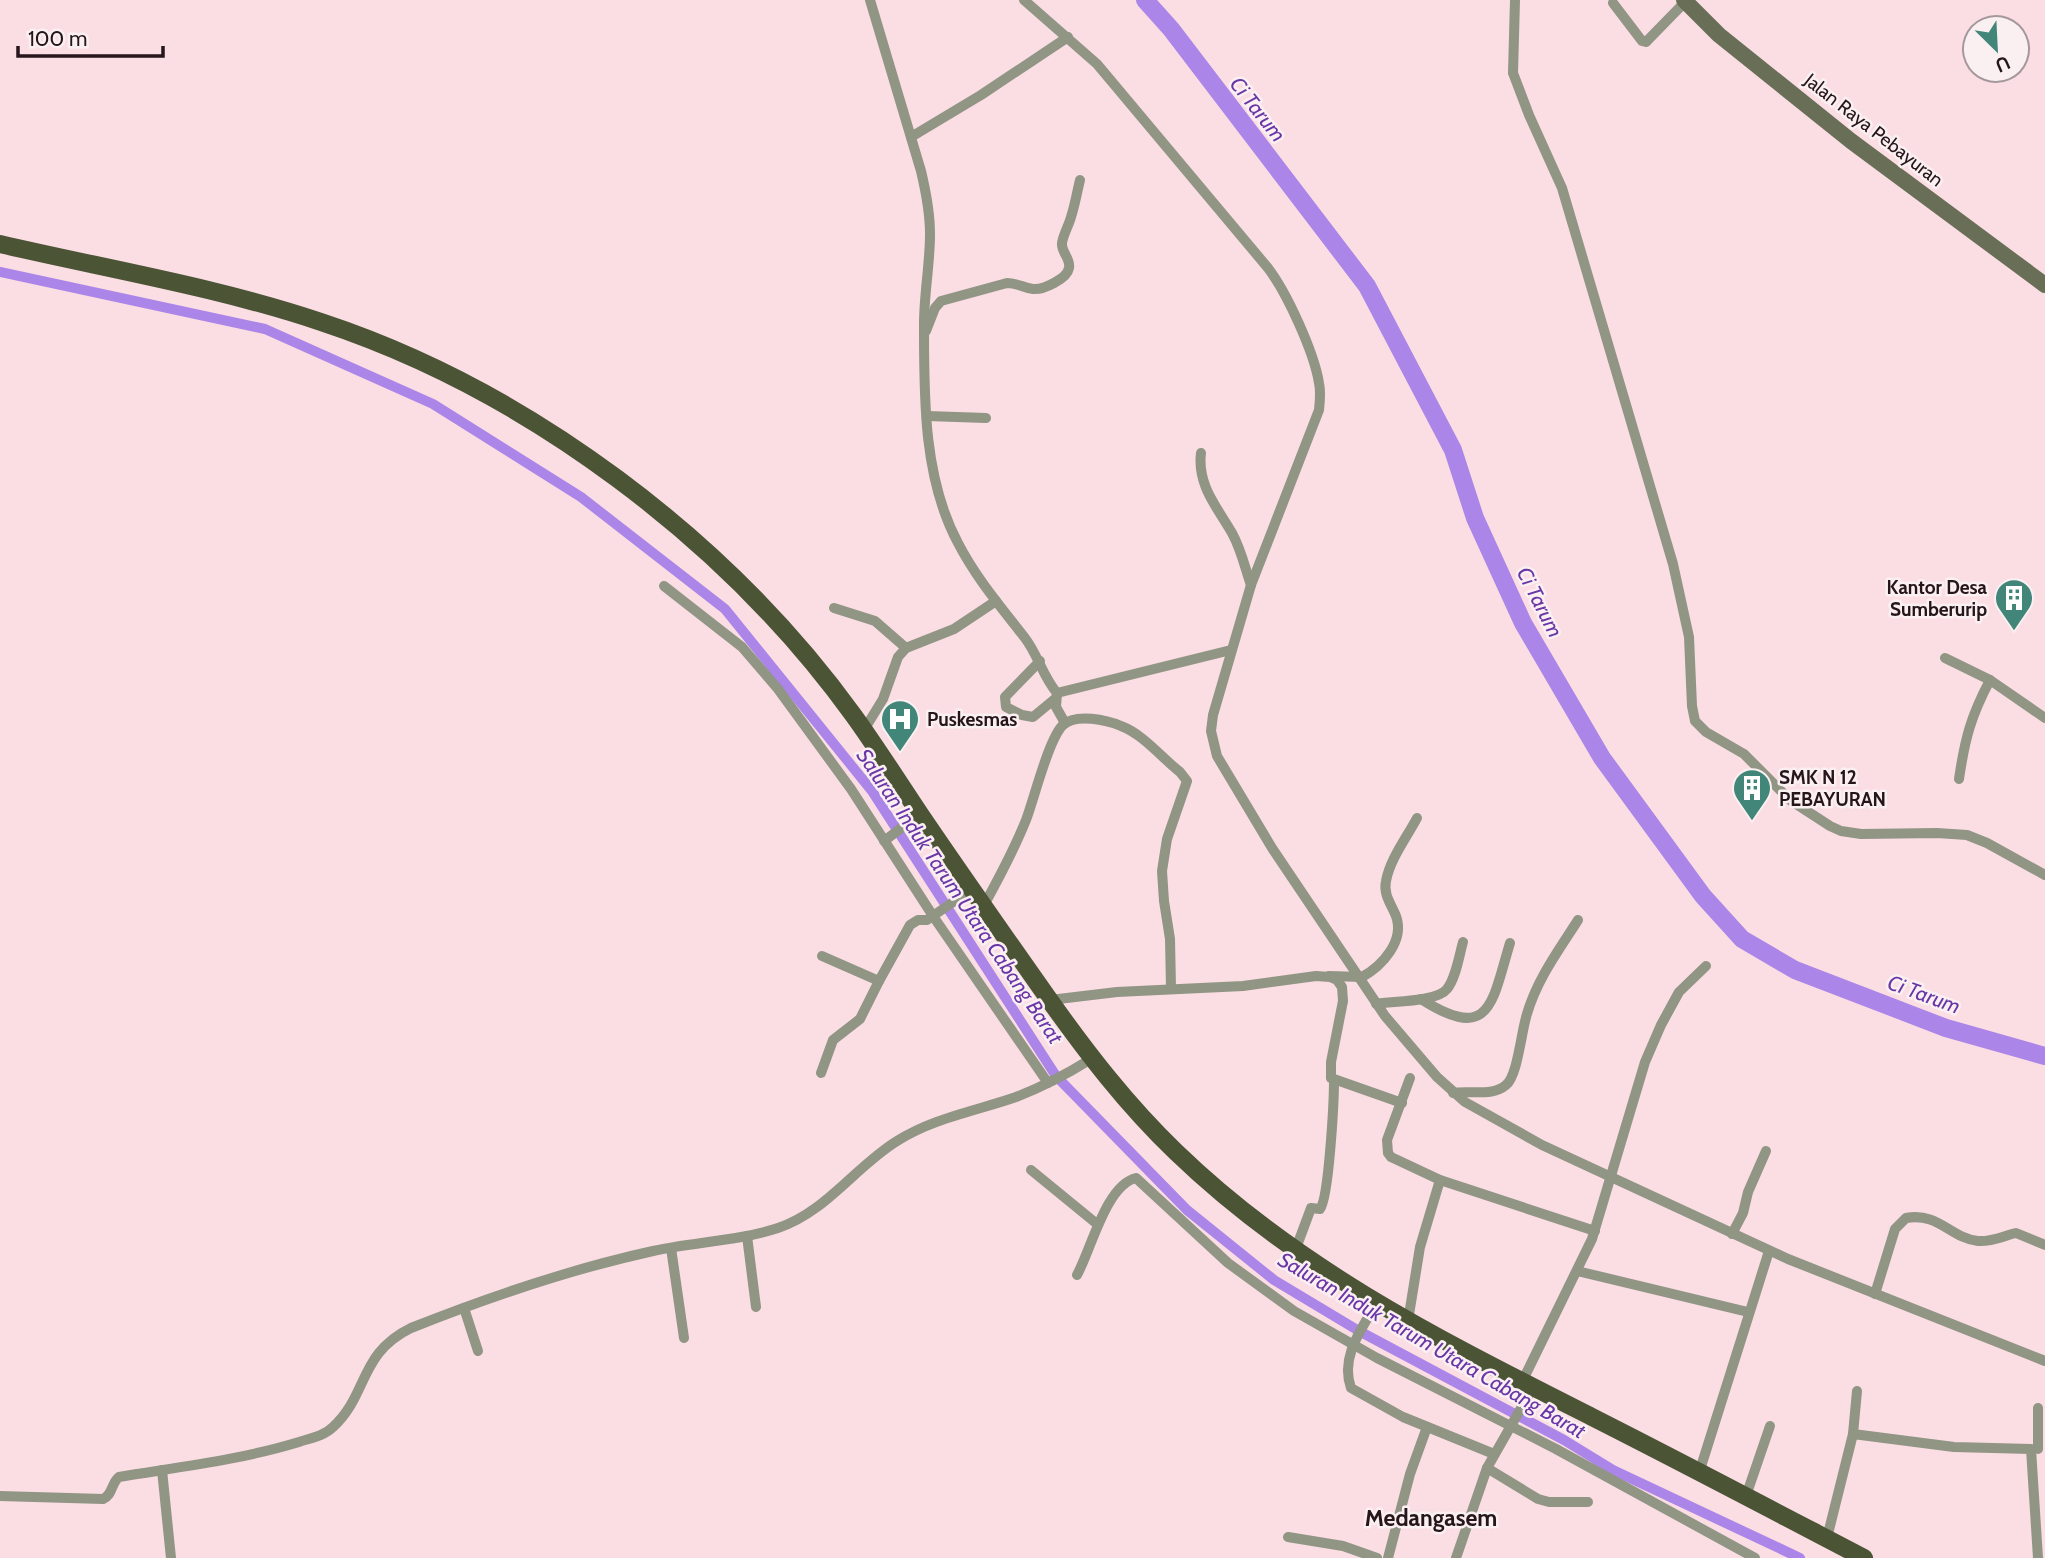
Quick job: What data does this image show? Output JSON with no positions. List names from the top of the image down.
{
  "streets": {
    "main road": ["Jalan Raya Pebayuran"]
  },
  "districts": ["Medangasem"],
  "water": ["Ci Tarum", "Saluran Induk Tarum Utara Cabang Barat"],
  "places": {
    "building": ["Kantor Desa Sumberurip", "SMK N 12 PEBAYURAN"],
    "hospital": ["Puskesmas"]
  },
  "scale_bar": "100 m",
  "north": "bottom right"
}
